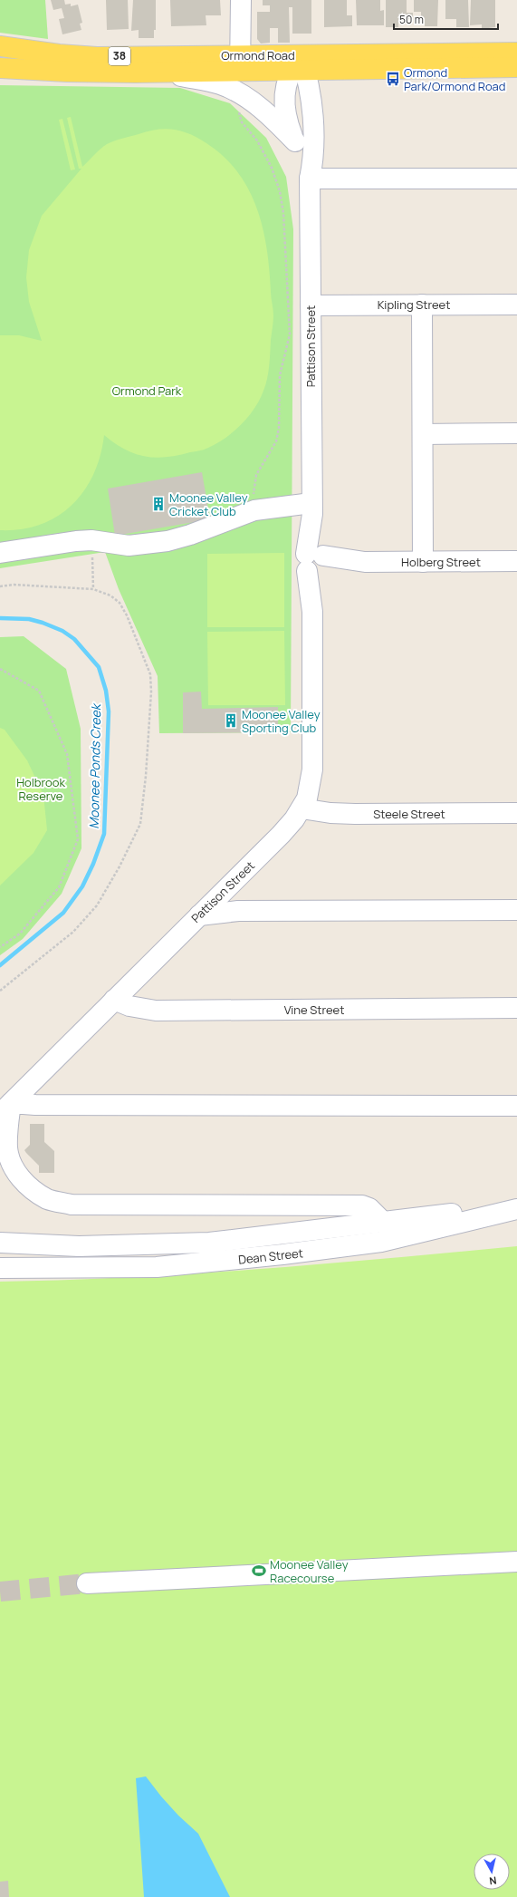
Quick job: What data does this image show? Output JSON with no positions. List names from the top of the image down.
{
  "streets": {
    "main road": ["Ormond Road", "38"],
    "street": [
      "Kipling Street",
      "Pattison Street",
      "Holberg Street",
      "Steele Street",
      "Vine Street",
      "Dean Street"
    ]
  },
  "crossings": [
    ["Ormond Road", "Pattison Street"],
    ["Kipling Street", "Pattison Street"],
    ["Pattison Street", "Holberg Street"],
    ["Pattison Street", "Steele Street"],
    ["Pattison Street", "Vine Street"]
  ],
  "water": ["Moonee Ponds Creek"],
  "parks": ["Ormond Park", "Holbrook Reserve"],
  "places": {
    "bus stop": ["Ormond Park/Ormond Road"],
    "building": ["Moonee Valley Cricket Club", "Moonee Valley Sporting Club"],
    "sports": ["Moonee Valley Racecourse"]
  },
  "scale_bar": "50 m",
  "north": "bottom"
}
